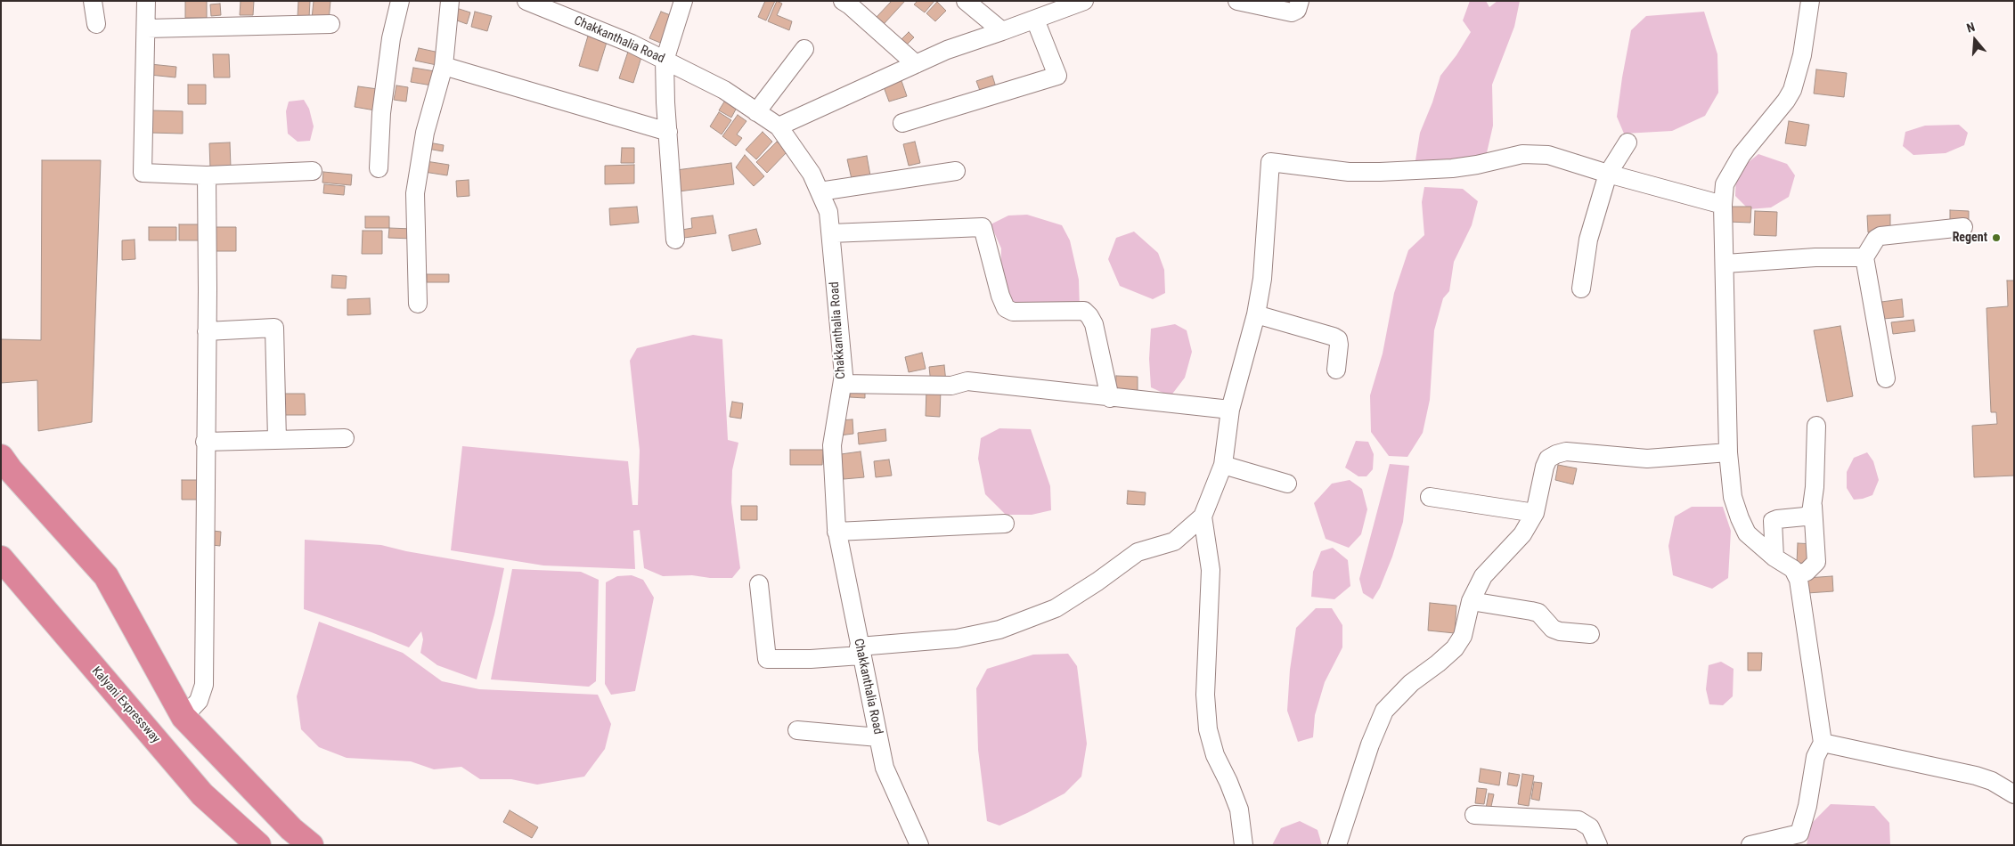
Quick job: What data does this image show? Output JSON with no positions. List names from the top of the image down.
{
  "streets": {
    "highway": ["Kalyani Expressway"],
    "street": ["Chakkanthalia Road"]
  },
  "places": ["Regent"],
  "north": "top"
}
